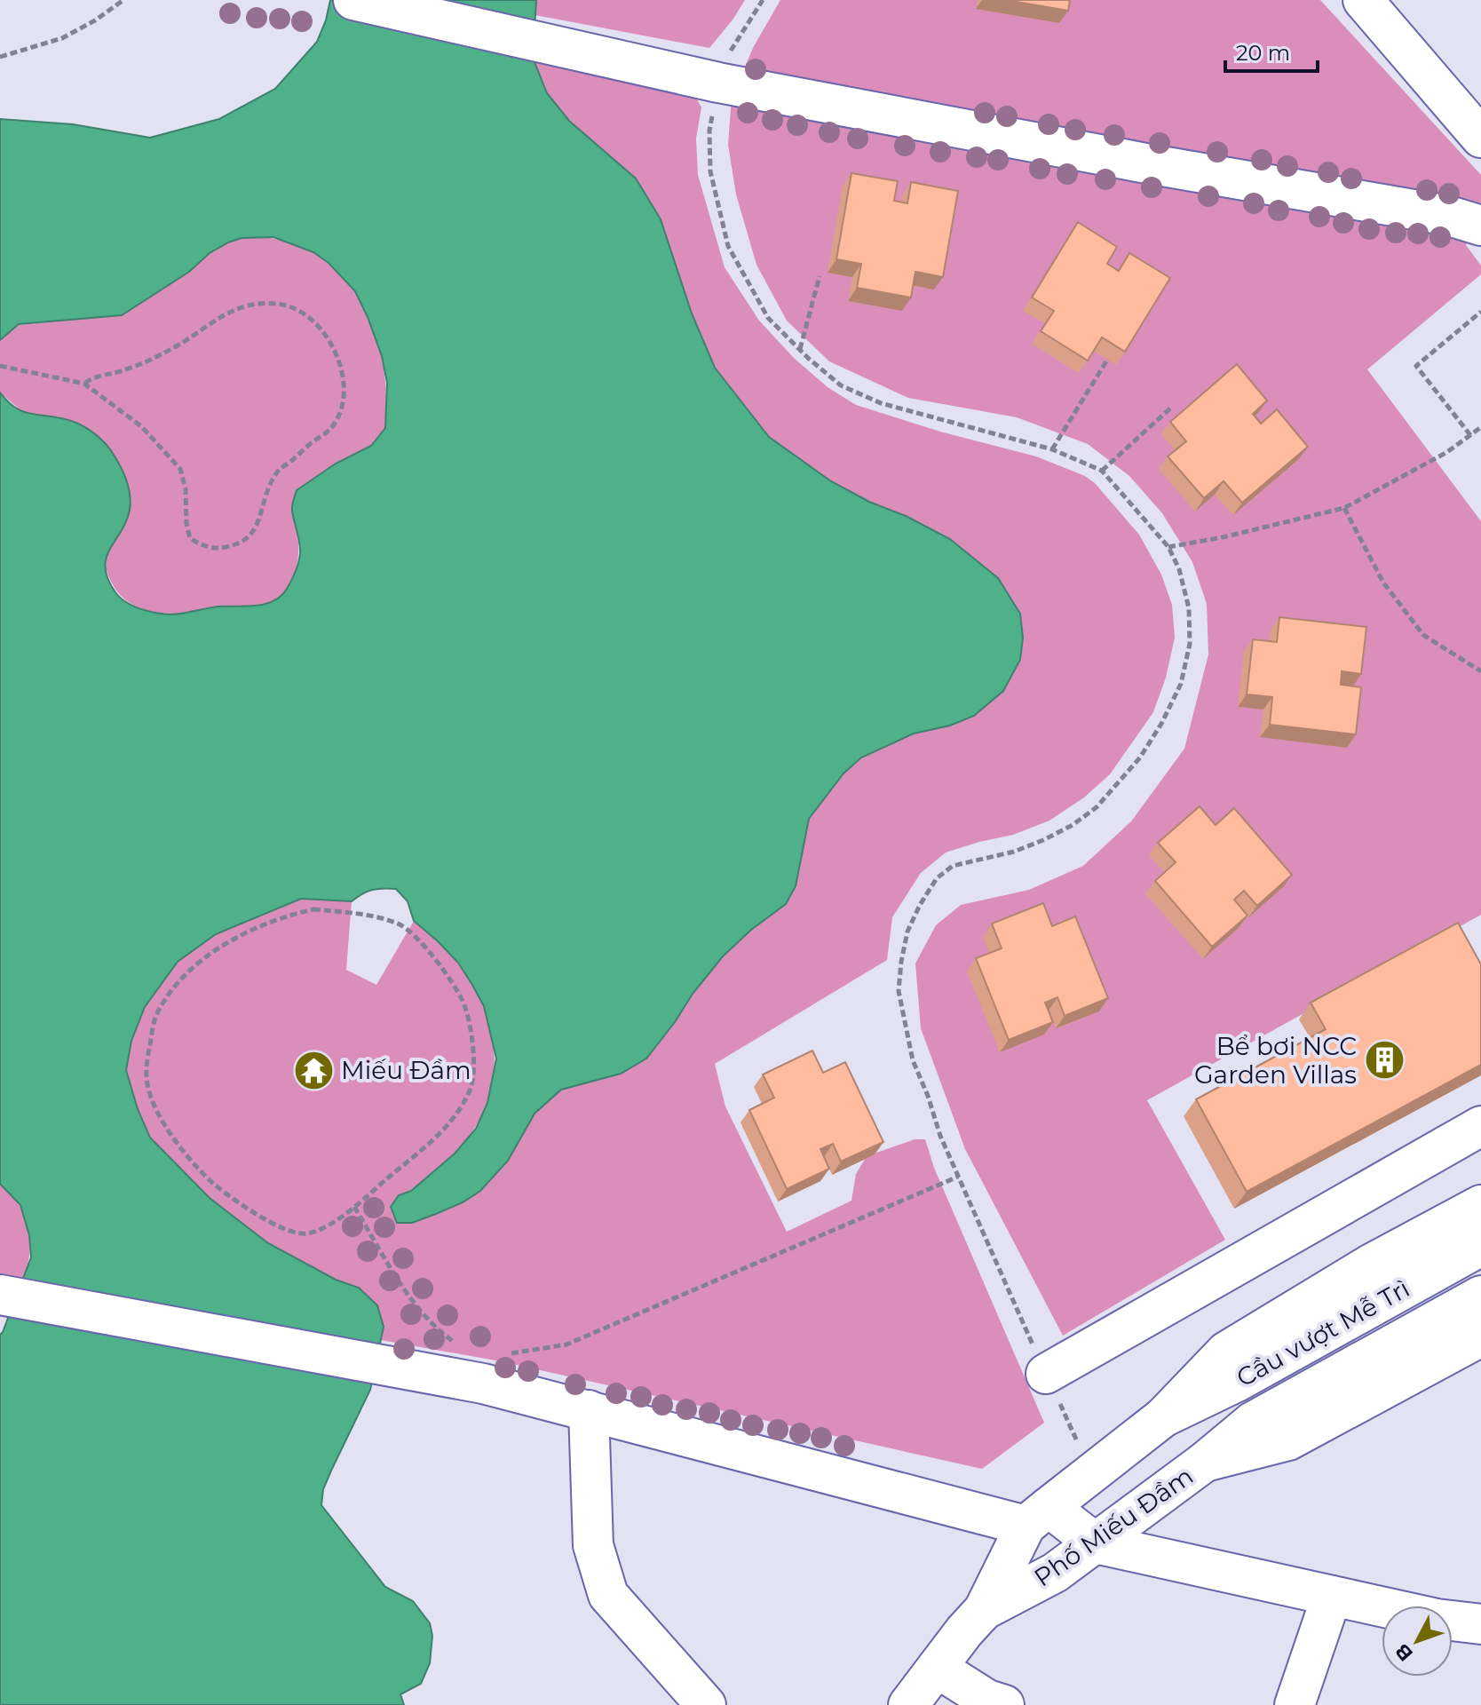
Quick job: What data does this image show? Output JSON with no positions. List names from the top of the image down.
{
  "streets": {
    "street": ["Cầu vượt Mễ Trì", "Phố Miếu Đầm"]
  },
  "crossings": [
    ["Cầu vượt Mễ Trì", "Phố Miếu Đầm"]
  ],
  "places": {
    "building": ["Bể bơi NCC Garden Villas"],
    "temple": ["Miếu Đầm"]
  },
  "scale_bar": "20 m",
  "north": "bottom left"
}
